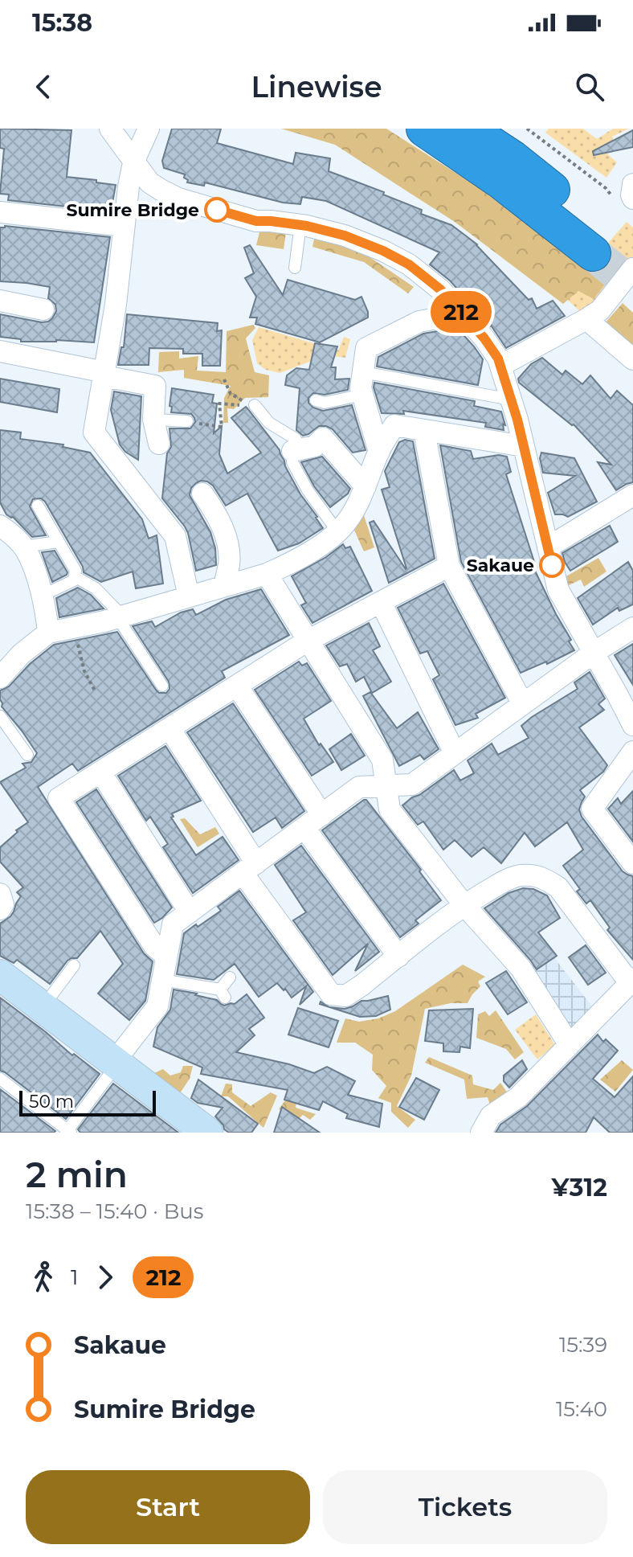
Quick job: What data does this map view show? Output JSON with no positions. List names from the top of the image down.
{
  "places": ["Sumire Bridge", "Sakaue"],
  "lines": ["bus line 212"],
  "scale_bar": "50 m",
  "page": {
    "status": "15:38",
    "header": "Linewise",
    "on_map": "212",
    "scale": "50 m",
    "heading": ["2 min", "15:38 – 15:40 · Bus", "¥312"],
    "legs": ["1", "212"],
    "list": [
      {
        "name": "Sakaue",
        "value": "15:39"
      },
      {
        "name": "Sumire Bridge",
        "value": "15:40"
      }
    ],
    "buttons": ["Start", "Tickets"]
  }
}
